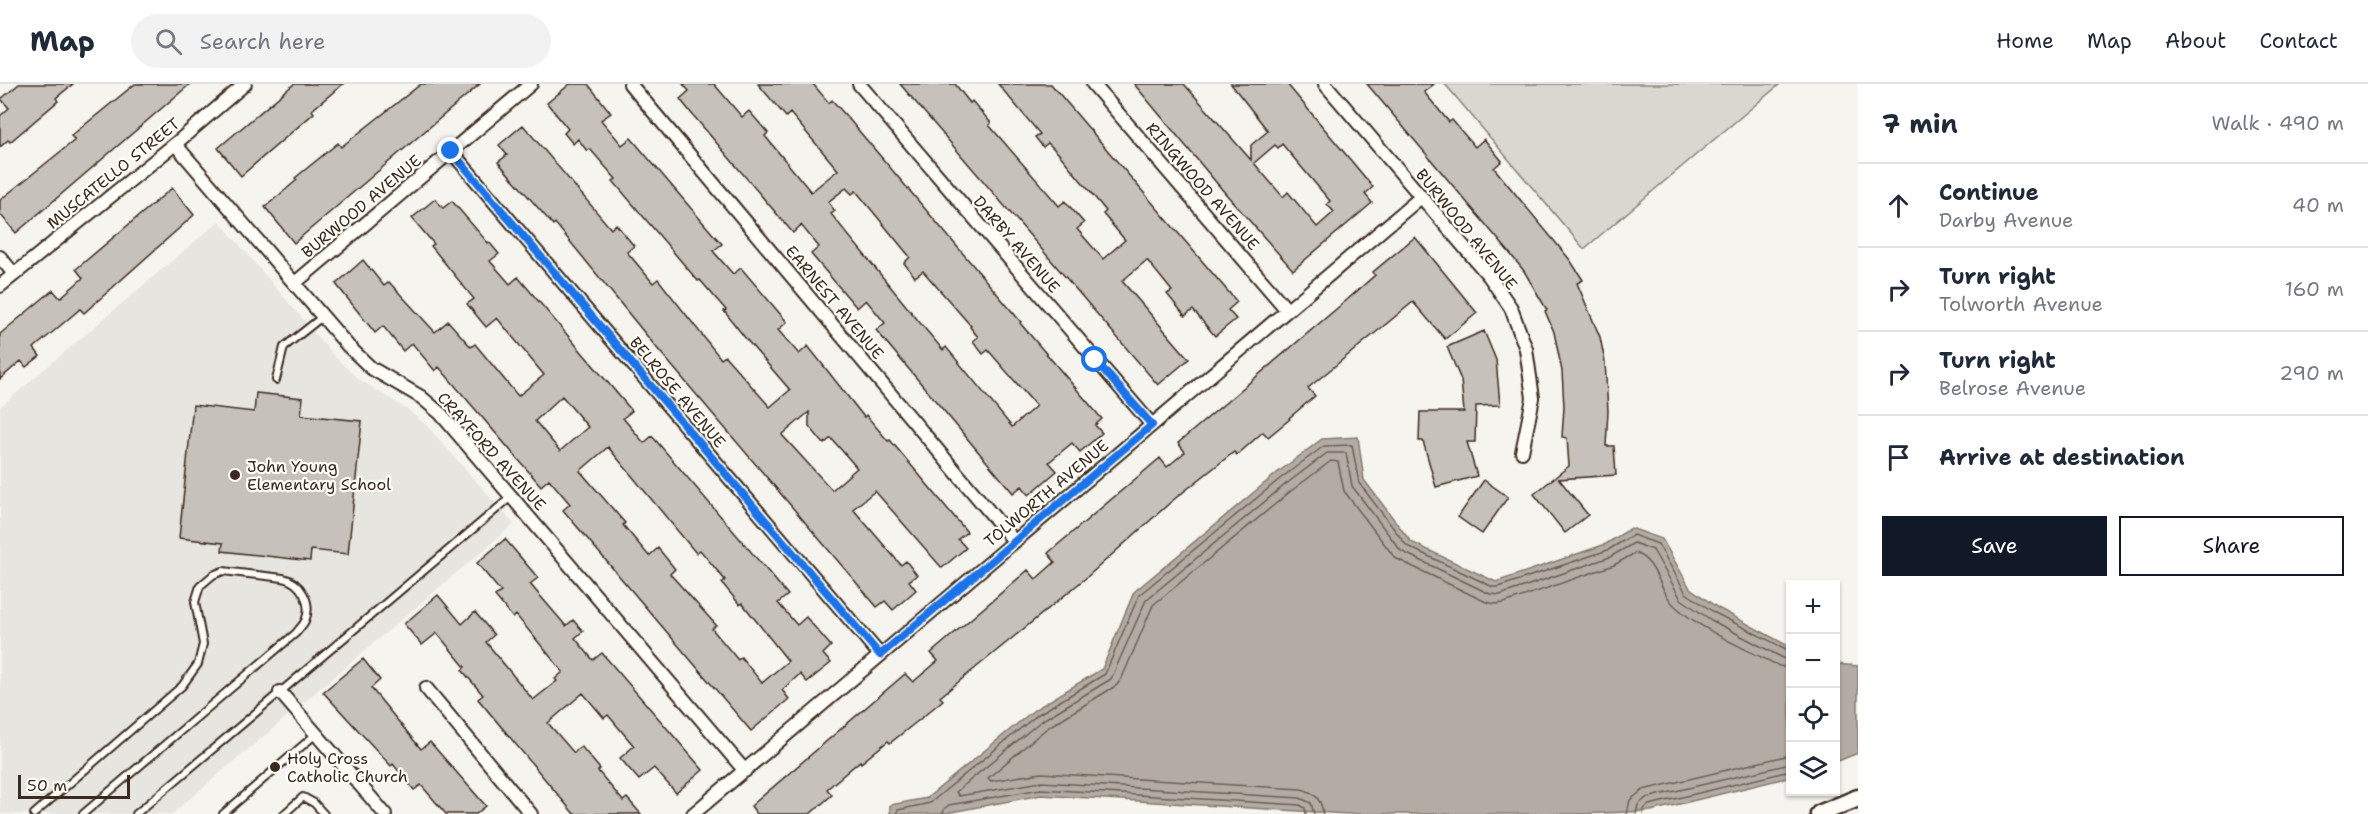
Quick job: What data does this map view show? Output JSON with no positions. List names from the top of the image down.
{
  "streets": {
    "street": [
      "MUSCATELLO STREET",
      "RINGWOOD AVENUE",
      "BURWOOD AVENUE",
      "DARBY AVENUE",
      "EARNEST AVENUE",
      "BELROSE AVENUE",
      "CRAYFORD AVENUE",
      "TOLWORTH AVENUE"
    ]
  },
  "crossings": [
    ["MUSCATELLO STREET", "CRAYFORD AVENUE"],
    ["RINGWOOD AVENUE", "TOLWORTH AVENUE"],
    ["BURWOOD AVENUE", "BELROSE AVENUE"],
    ["BURWOOD AVENUE", "CRAYFORD AVENUE"],
    ["BURWOOD AVENUE", "TOLWORTH AVENUE"],
    ["DARBY AVENUE", "TOLWORTH AVENUE"],
    ["EARNEST AVENUE", "TOLWORTH AVENUE"],
    ["BELROSE AVENUE", "TOLWORTH AVENUE"],
    ["CRAYFORD AVENUE", "TOLWORTH AVENUE"]
  ],
  "places": ["John Young Elementary School", "Holy Cross Catholic Church"],
  "scale_bar": "50 m",
  "page": {
    "header": "Map",
    "search": "Search here",
    "nav": [
      "Home",
      "Map",
      "About",
      "Contact"
    ],
    "heading": ["7 min", "Walk · 490 m"],
    "list": [
      ["Continue", "Darby Avenue", "40 m"],
      ["Turn right", "Tolworth Avenue", "160 m"],
      ["Turn right", "Belrose Avenue", "290 m"],
      "Arrive at destination"
    ],
    "buttons": ["Save", "Share"],
    "map_buttons": ["+", "−"],
    "scale": "50 m"
  }
}
